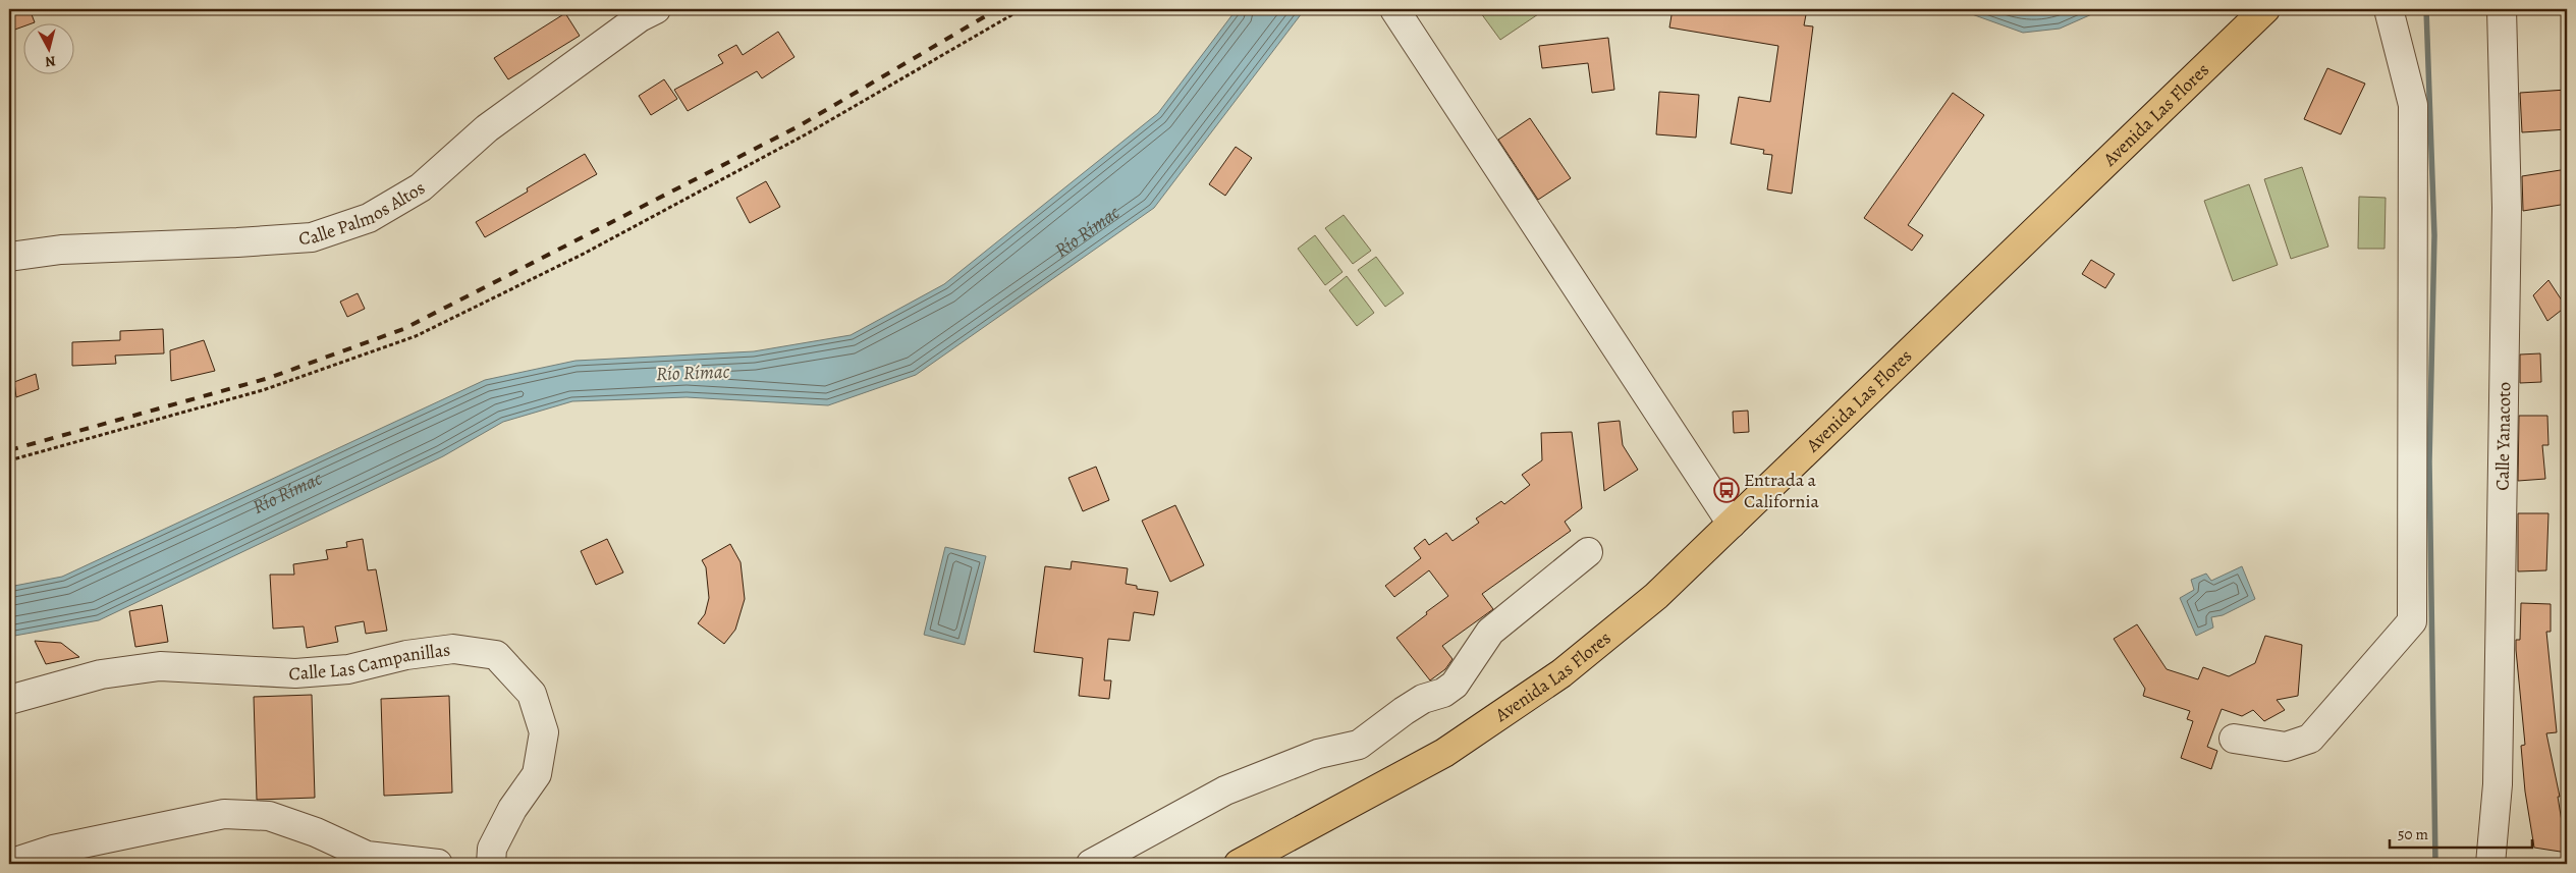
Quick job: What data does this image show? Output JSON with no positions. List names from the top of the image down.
{
  "streets": {
    "highway": ["Avenida Las Flores"],
    "street": ["Calle Palmos Altos", "Calle Yanacoto", "Calle Las Campanillas"]
  },
  "water": ["Río Rímac"],
  "places": {
    "bus stop": ["Entrada a California"]
  },
  "scale_bar": "50 m",
  "north": "bottom"
}
